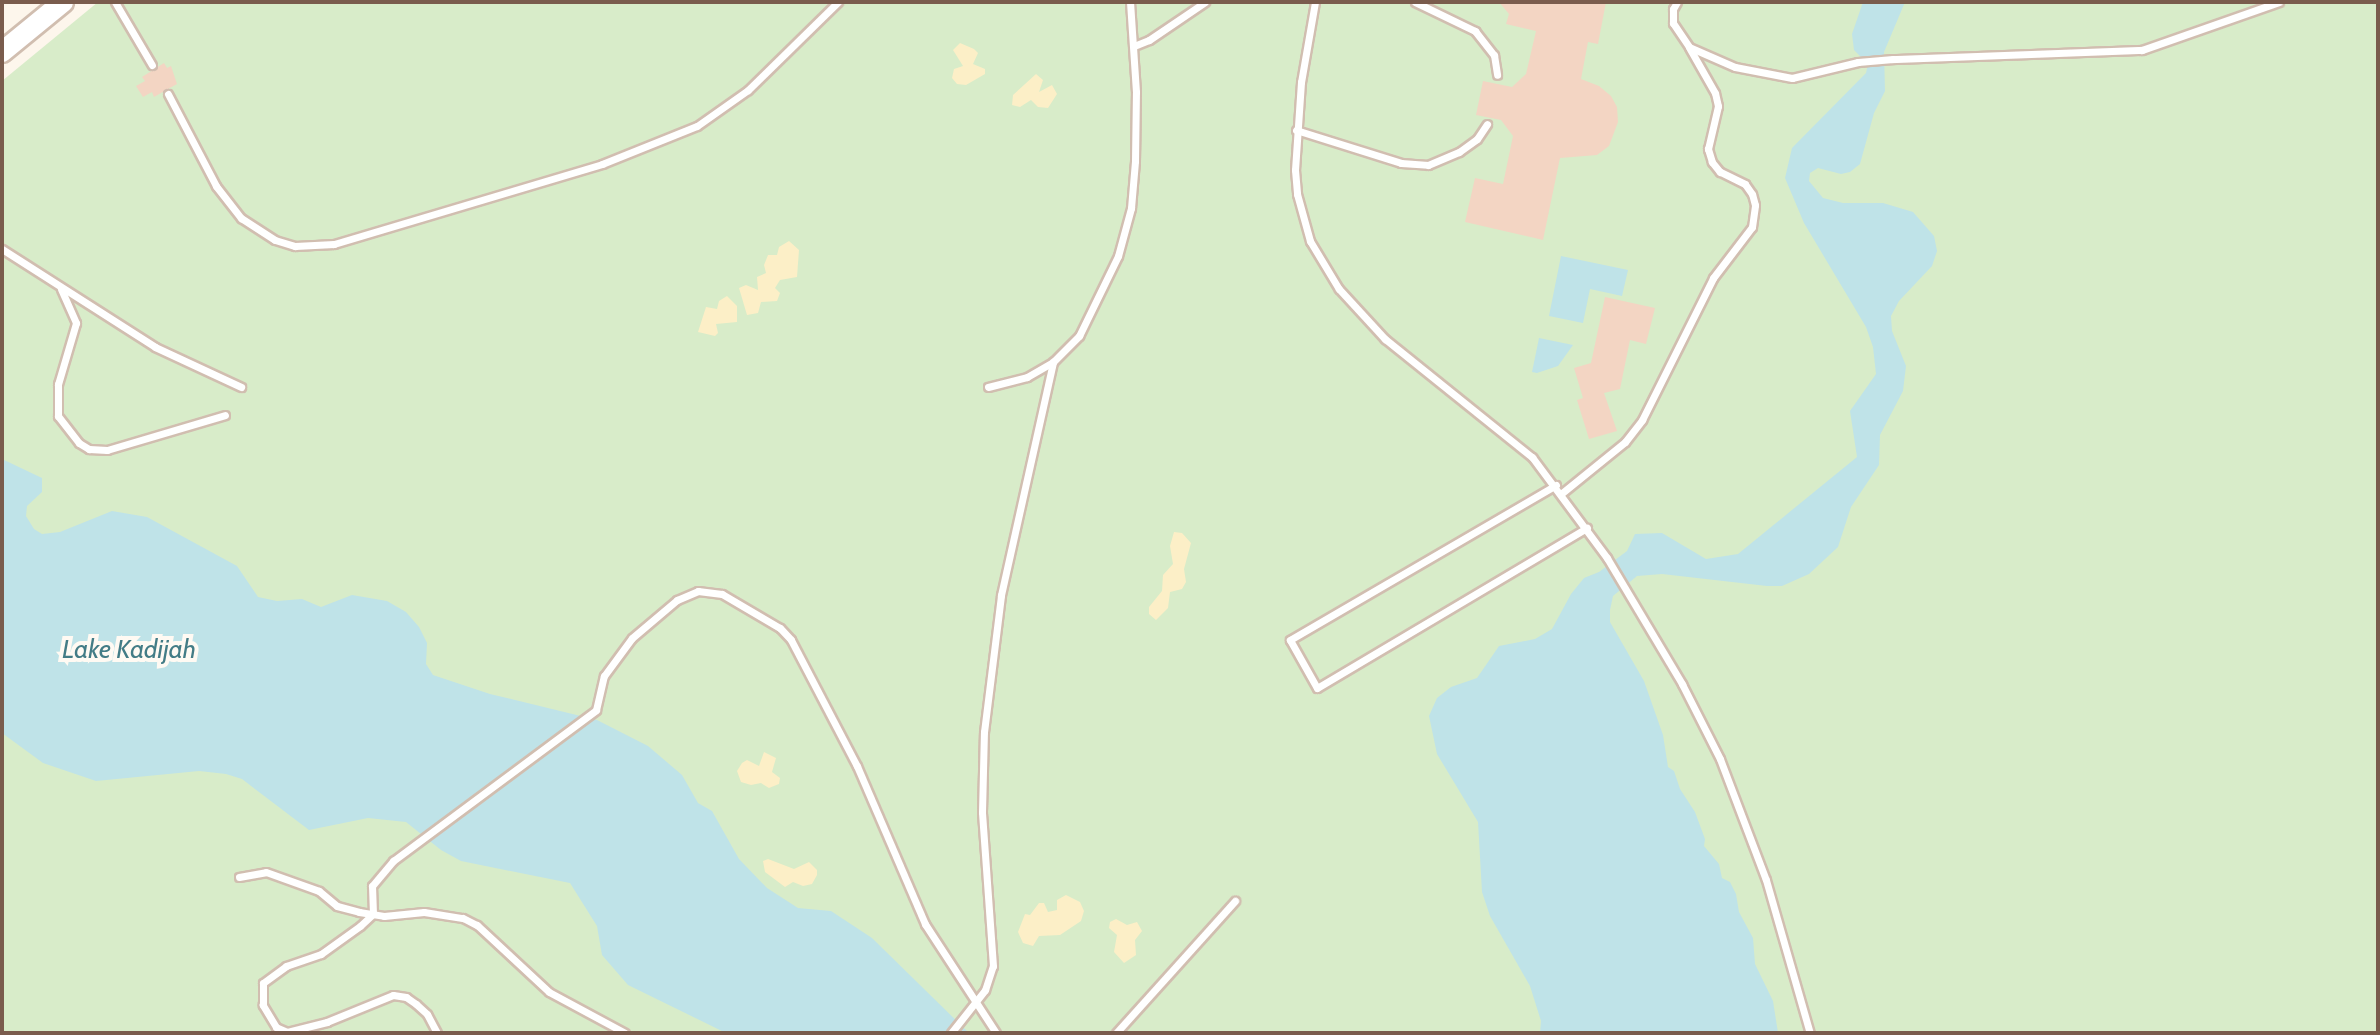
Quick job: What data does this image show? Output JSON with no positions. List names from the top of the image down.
{
  "water": ["Lake Kadijah"]
}
